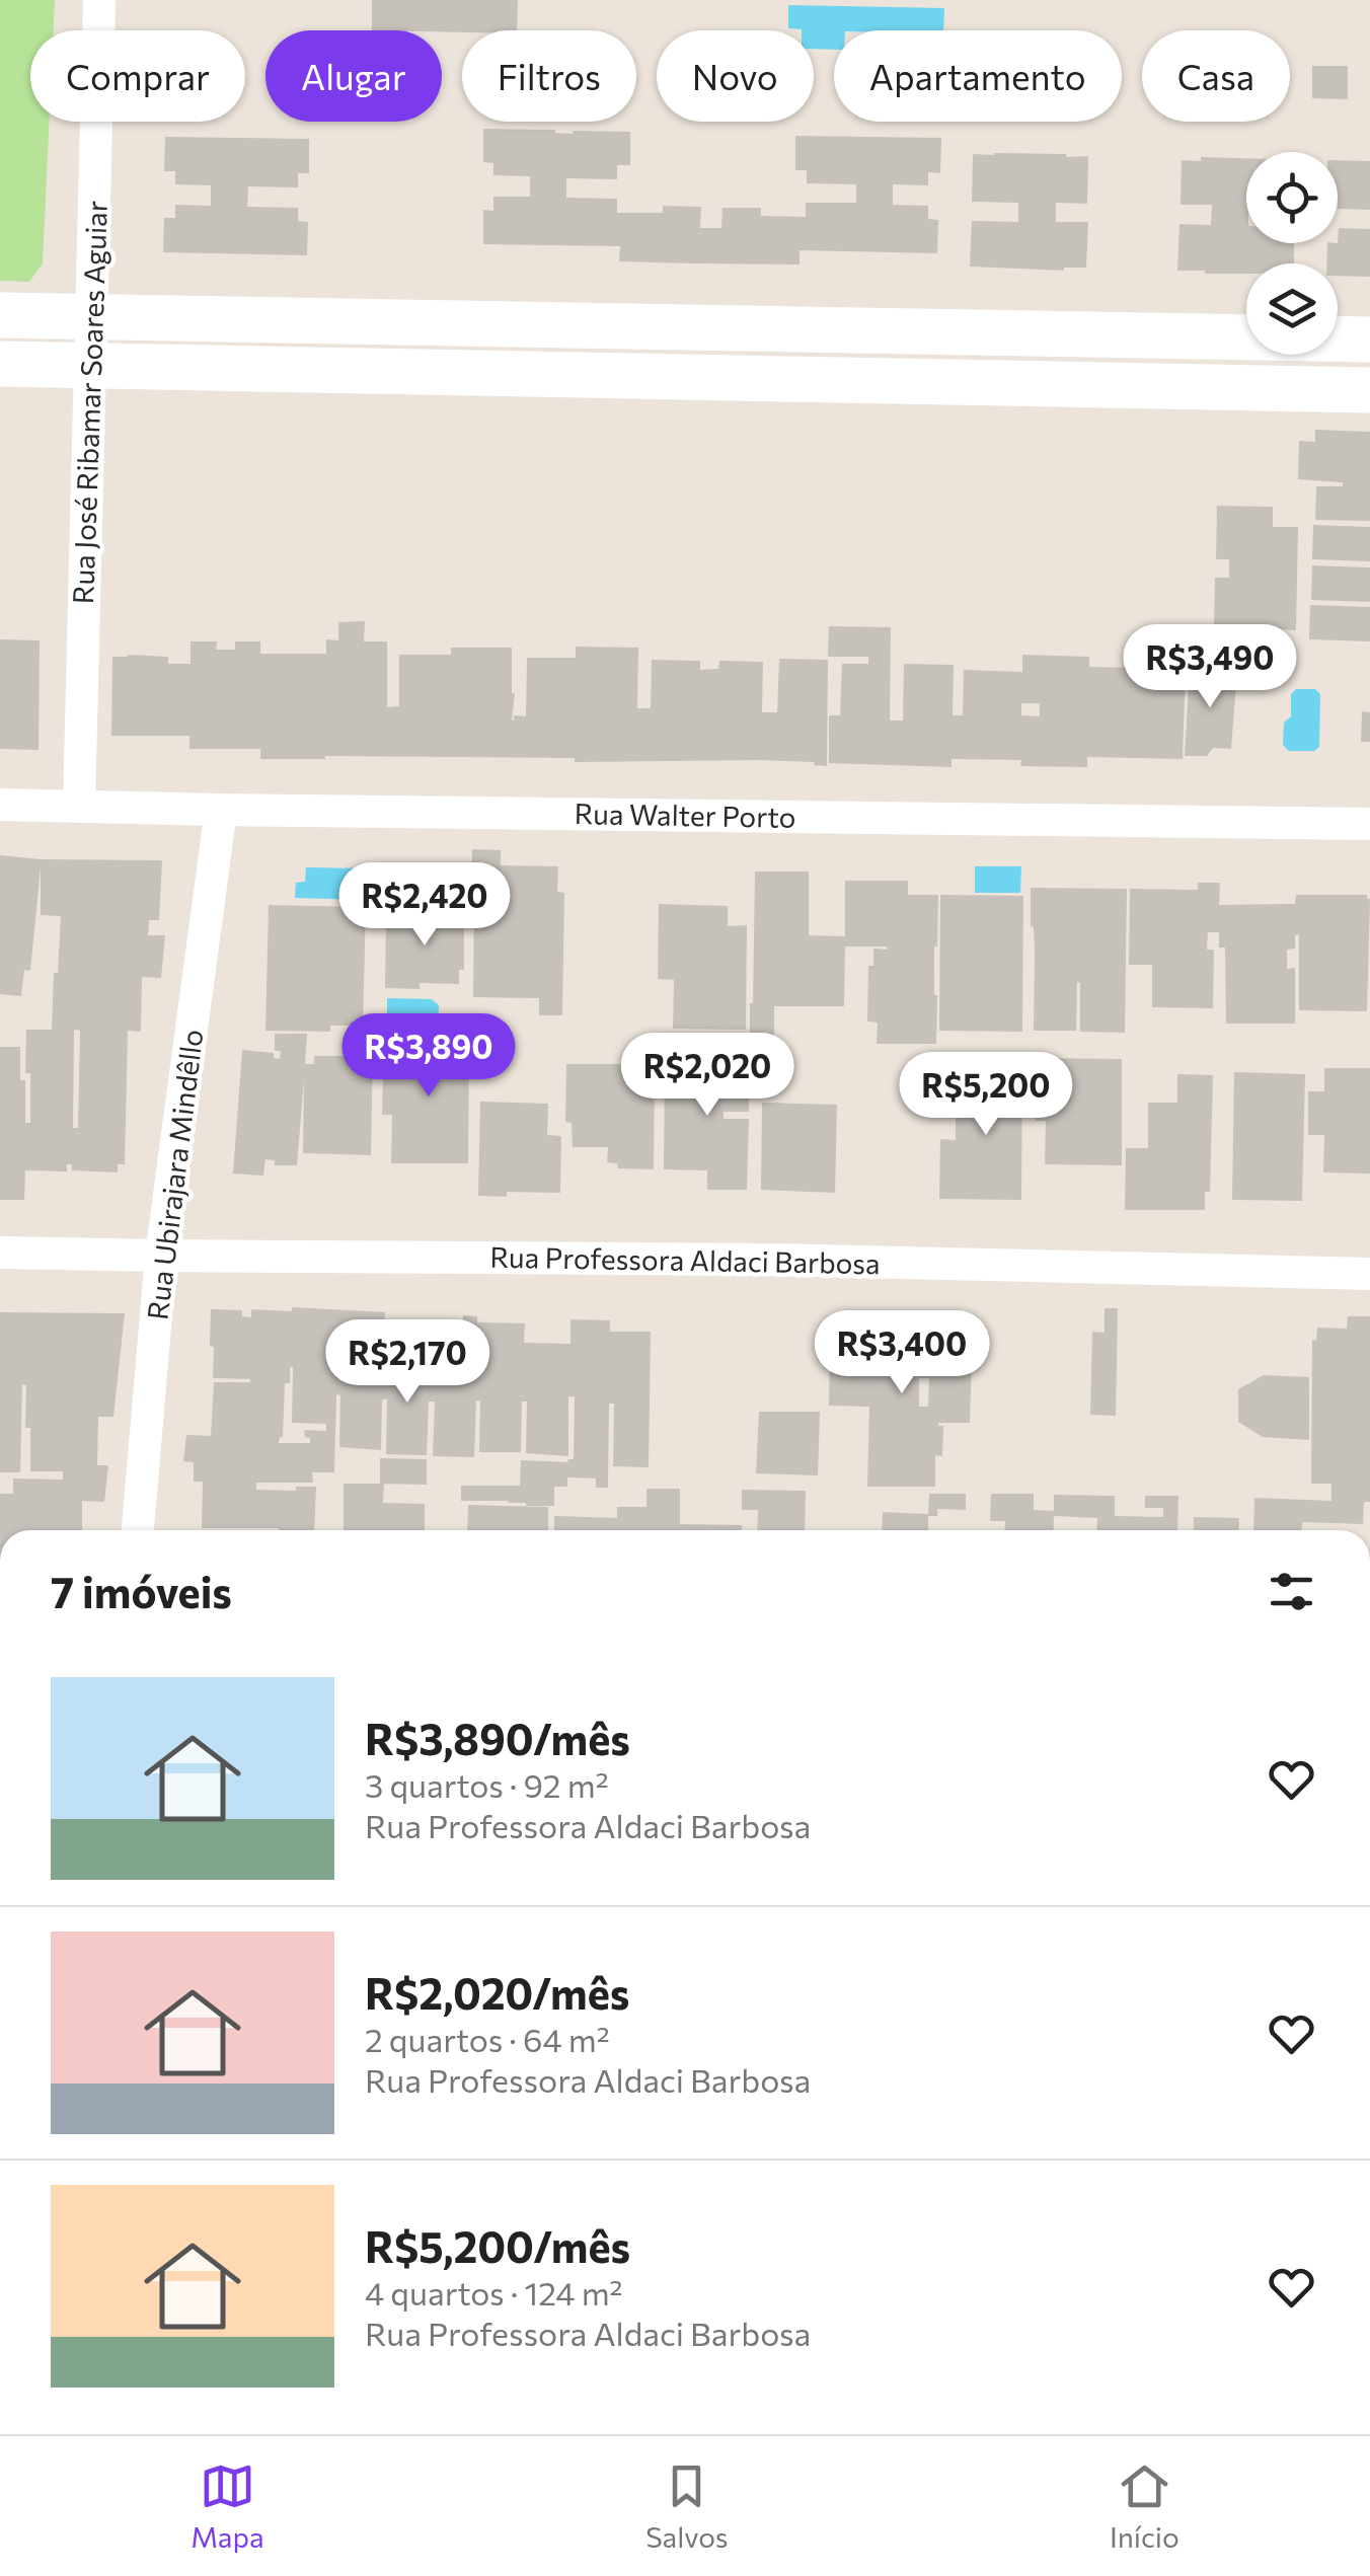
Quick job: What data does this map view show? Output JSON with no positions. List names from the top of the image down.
{
  "streets": {
    "street": [
      "Rua José Ribamar Soares Aguiar",
      "Rua Walter Porto",
      "Rua Ubirajara Mindêllo",
      "Rua Professora Aldaci Barbosa"
    ]
  },
  "crossings": [
    ["Rua José Ribamar Soares Aguiar", "Rua Walter Porto"],
    ["Rua Walter Porto", "Rua Ubirajara Mindêllo"],
    ["Rua Ubirajara Mindêllo", "Rua Professora Aldaci Barbosa"]
  ],
  "page": {
    "chip": [
      "Comprar",
      "Alugar",
      "Filtros",
      "Novo",
      "Apartamento",
      "Casa"
    ],
    "price": [
      "R$3,490",
      "R$2,420",
      "R$3,890",
      "R$2,020",
      "R$5,200",
      "R$3,400",
      "R$2,170"
    ],
    "heading": "7 imóveis",
    "list": [
      {
        "name": "R$3,890/mês",
        "note": "3 quartos · 92 m² · Rua Professora Aldaci Barbosa"
      },
      {
        "name": "R$2,020/mês",
        "note": "2 quartos · 64 m² · Rua Professora Aldaci Barbosa"
      },
      {
        "name": "R$5,200/mês",
        "note": "4 quartos · 124 m² · Rua Professora Aldaci Barbosa"
      }
    ],
    "tabs": ["Mapa", "Salvos", "Início"]
  }
}
